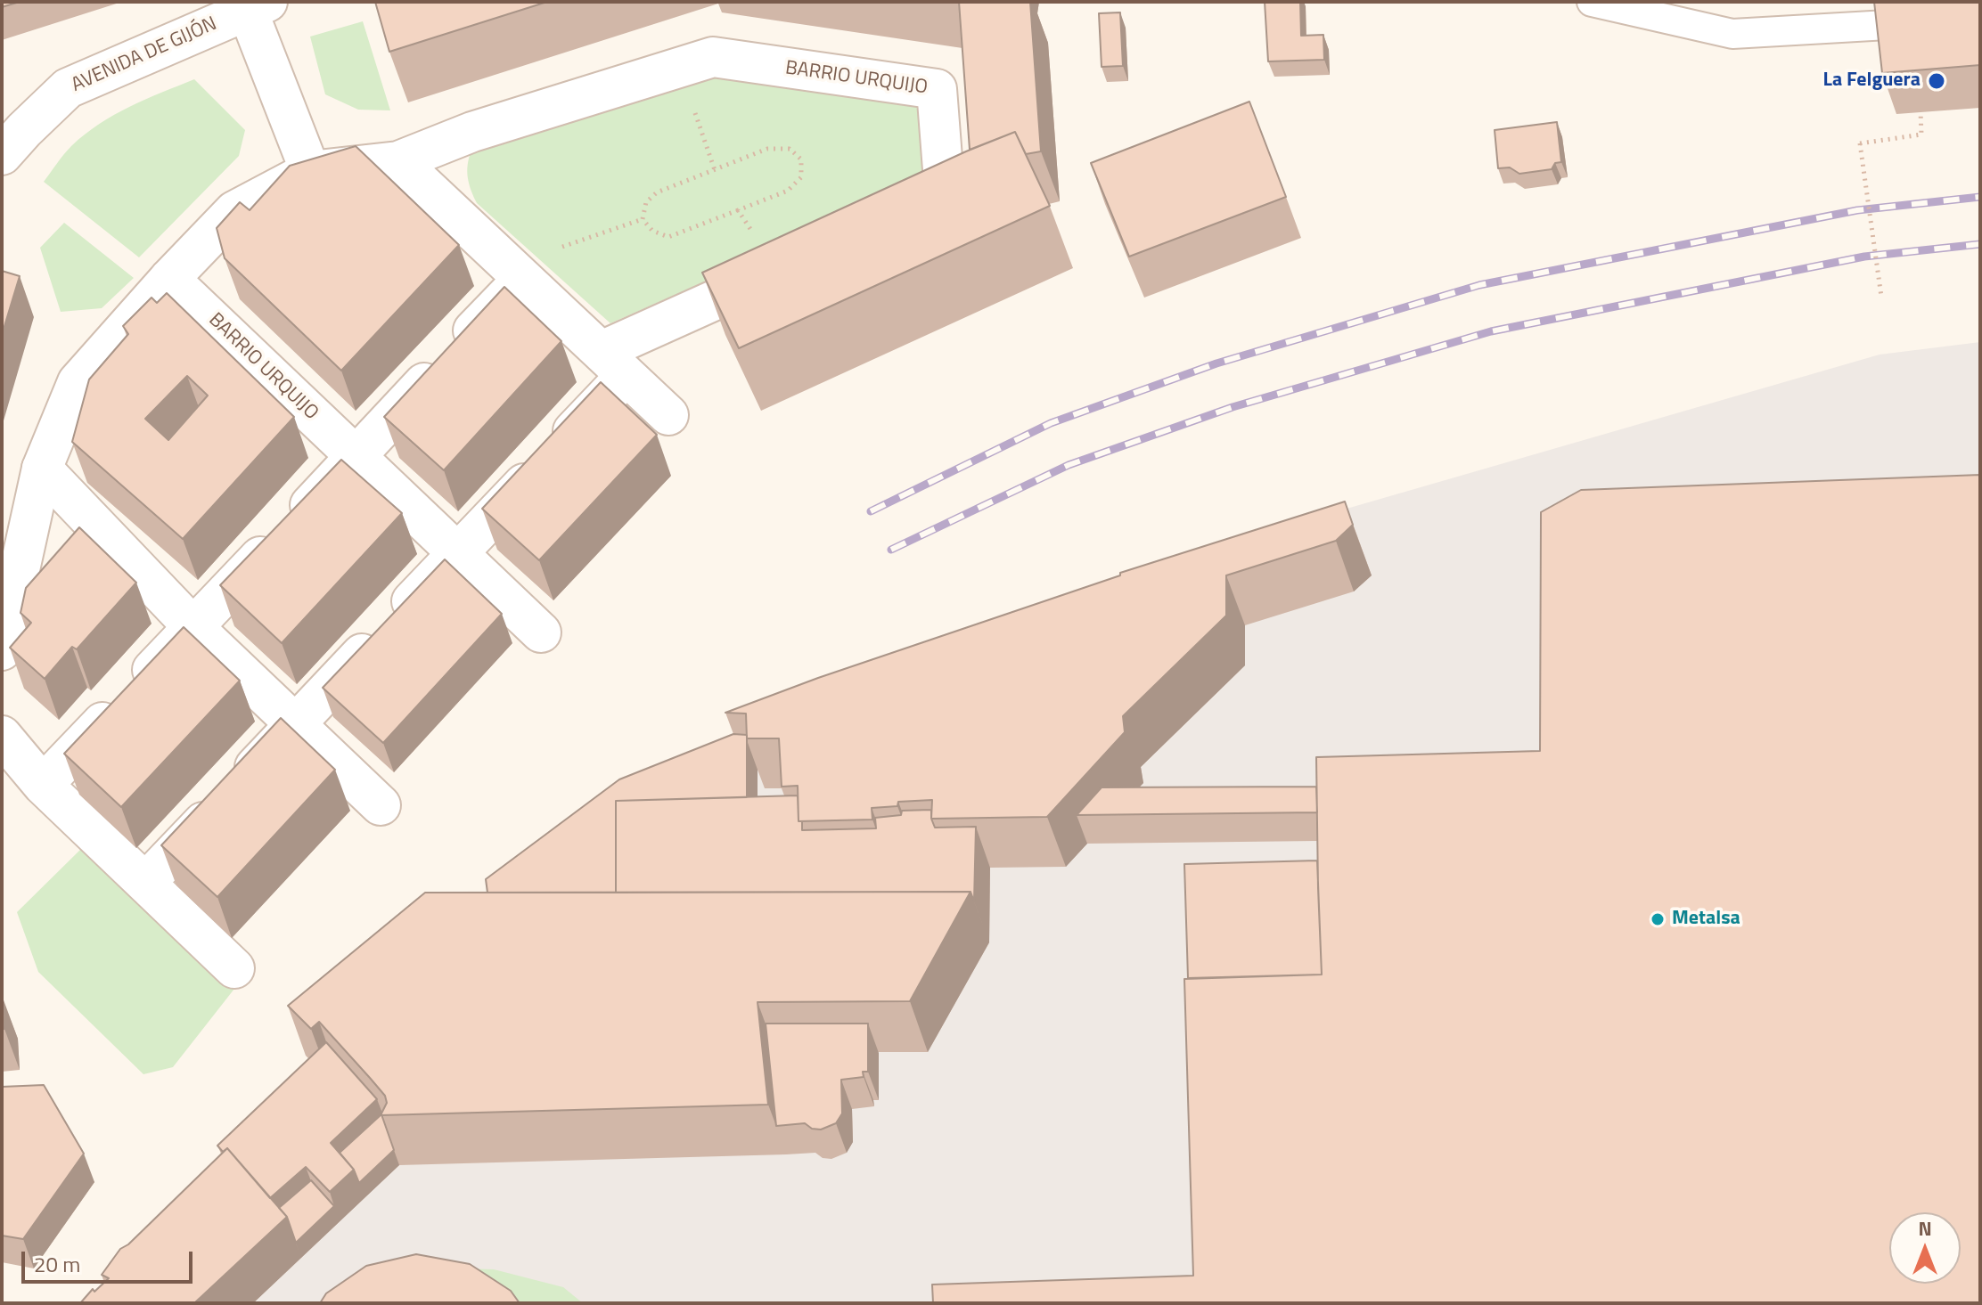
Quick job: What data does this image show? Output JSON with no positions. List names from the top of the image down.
{
  "streets": {
    "street": ["AVENIDA DE GIJÓN", "BARRIO URQUIJO"]
  },
  "places": ["La Felguera", "Metalsa"],
  "scale_bar": "20 m",
  "north": "top"
}
